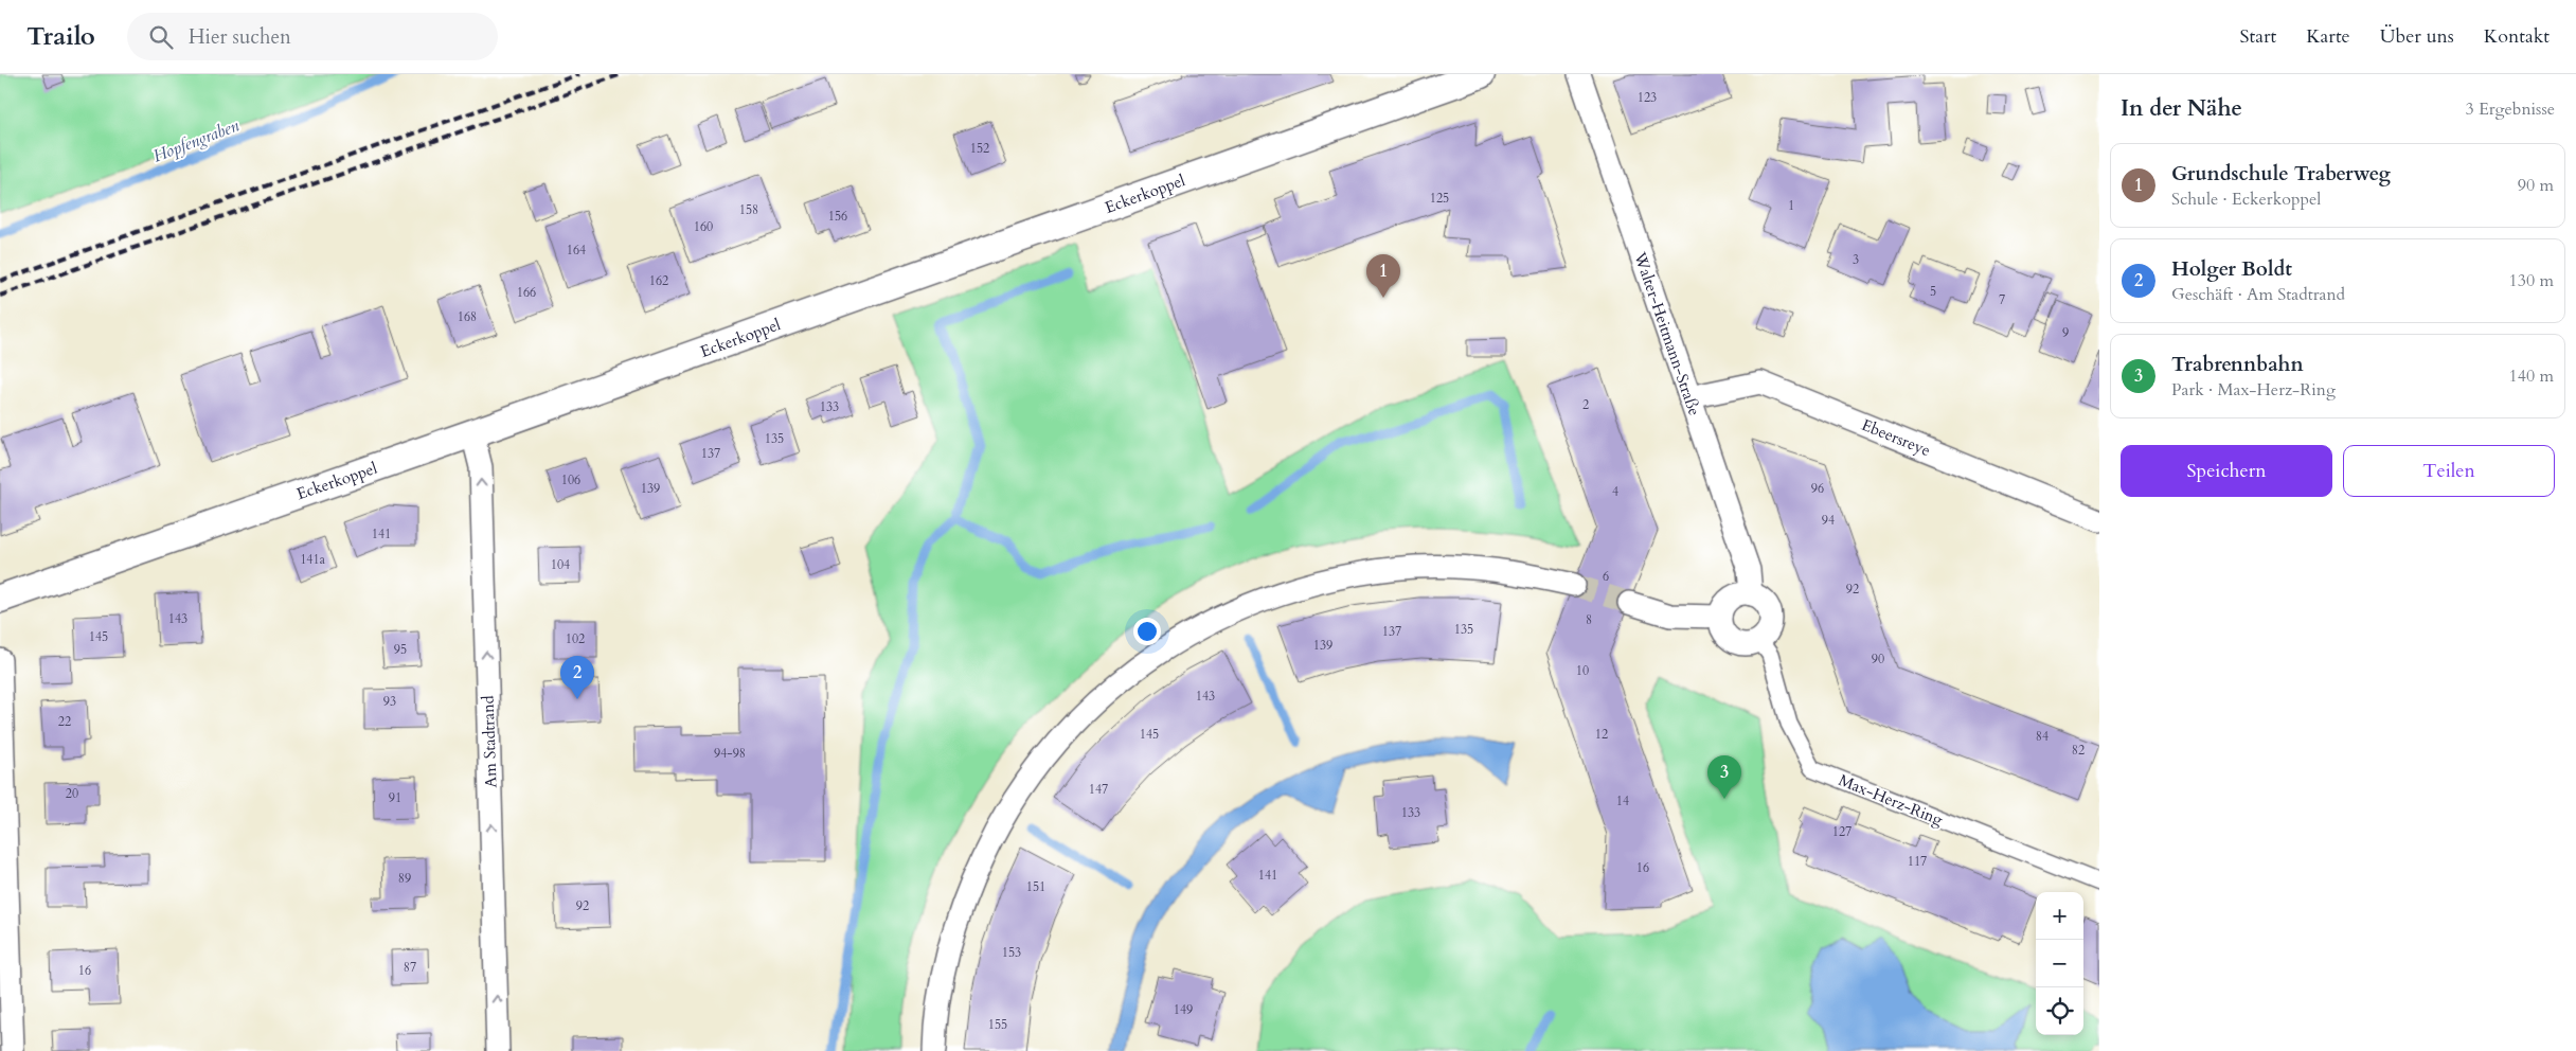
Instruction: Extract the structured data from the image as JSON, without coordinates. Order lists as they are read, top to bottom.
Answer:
{
  "streets": {
    "street": [
      "Eckerkoppel",
      "Walter-Heitmann-Straße",
      "Ebeersreye",
      "Am Stadtrand",
      "Max-Herz-Ring"
    ]
  },
  "crossings": [
    ["Eckerkoppel", "Am Stadtrand"],
    ["Walter-Heitmann-Straße", "Ebeersreye"],
    ["Walter-Heitmann-Straße", "Max-Herz-Ring"]
  ],
  "one_way": ["Am Stadtrand"],
  "water": ["Hopfengraben"],
  "house_numbers": [
    "123",
    "152",
    "125",
    "1",
    "158",
    "156",
    "160",
    "164",
    "3",
    "162",
    "5",
    "166",
    "7",
    "168",
    "9",
    "2",
    "133",
    "135",
    "137",
    "106",
    "139",
    "96",
    "4",
    "94",
    "141",
    "141a",
    "104",
    "6",
    "92",
    "143",
    "8",
    "135",
    "137",
    "145",
    "102",
    "139",
    "95",
    "90",
    "10",
    "143",
    "93",
    "22",
    "145",
    "12",
    "84",
    "82",
    "94-98",
    "147",
    "20",
    "91",
    "14",
    "133",
    "127",
    "117",
    "16",
    "141",
    "89",
    "151",
    "92",
    "153",
    "87",
    "16",
    "149",
    "155"
  ],
  "page": {
    "header": "Trailo",
    "search": "Hier suchen",
    "nav": [
      "Start",
      "Karte",
      "Über uns",
      "Kontakt"
    ],
    "heading": ["In der Nähe", "3 Ergebnisse"],
    "list": [
      {
        "mark": "1",
        "name": "Grundschule Traberweg",
        "note": "Schule · Eckerkoppel",
        "value": "90 m"
      },
      {
        "mark": "2",
        "name": "Holger Boldt",
        "note": "Geschäft · Am Stadtrand",
        "value": "130 m"
      },
      {
        "mark": "3",
        "name": "Trabrennbahn",
        "note": "Park · Max-Herz-Ring",
        "value": "140 m"
      }
    ],
    "pins": ["1", "2", "3"],
    "buttons": ["Speichern", "Teilen"],
    "map_buttons": ["+", "−"]
  }
}
